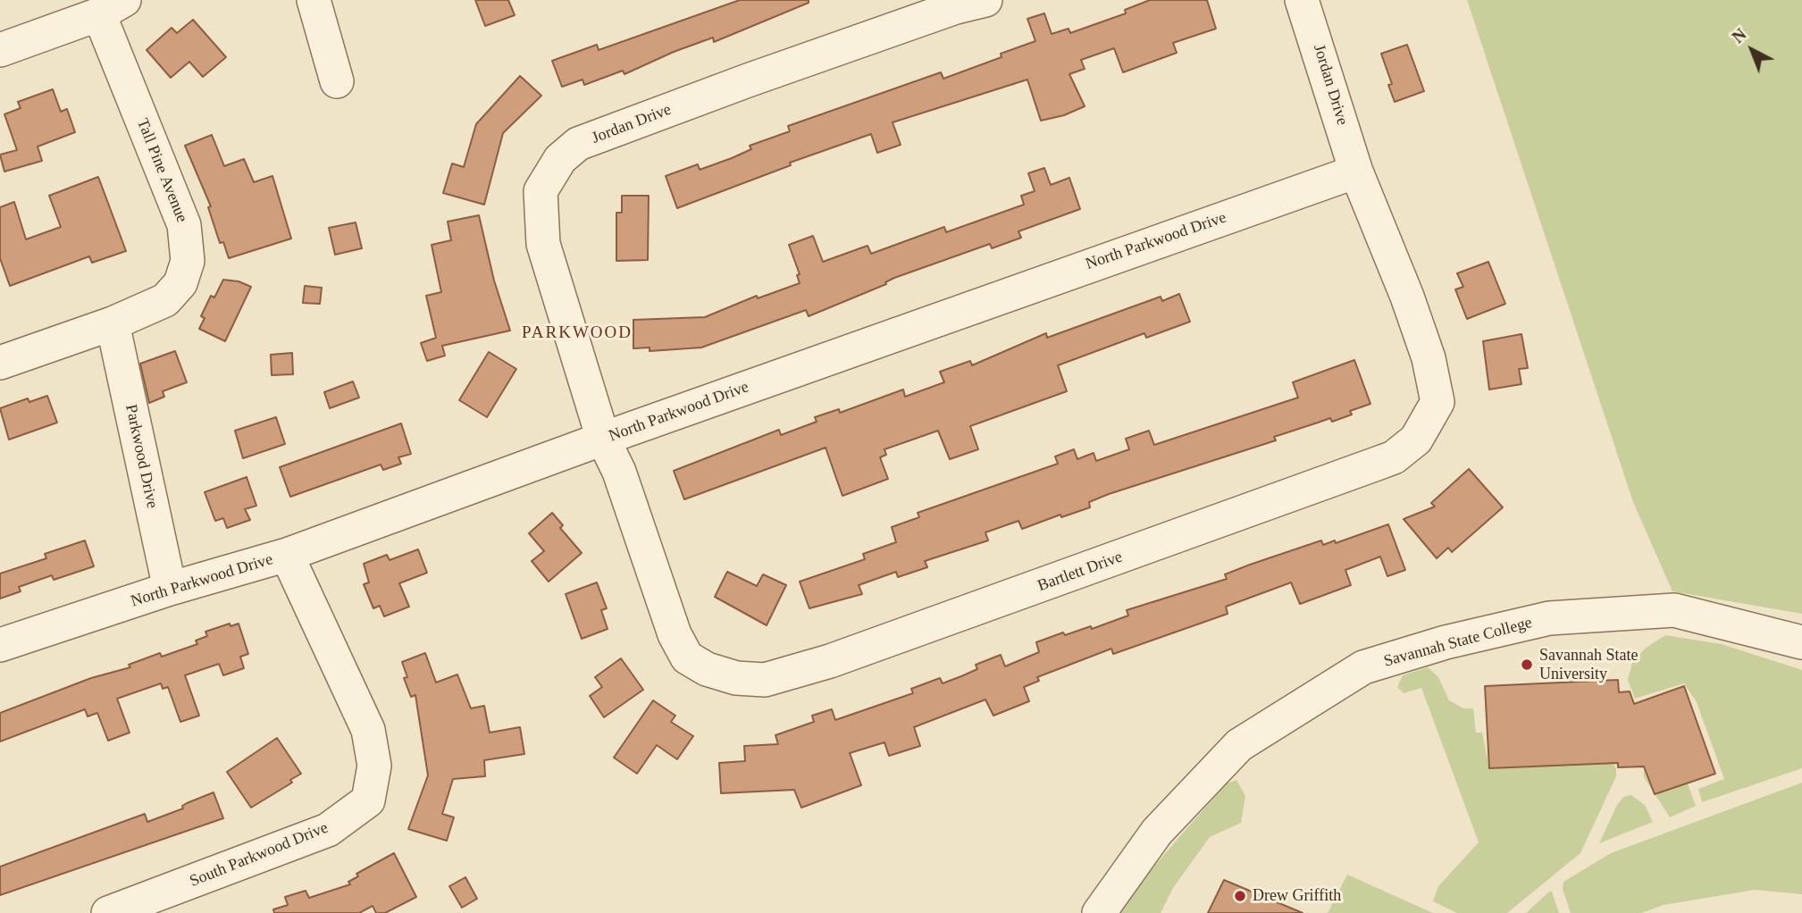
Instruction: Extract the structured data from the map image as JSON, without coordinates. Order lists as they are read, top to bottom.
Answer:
{
  "streets": {
    "street": [
      "Jordan Drive",
      "Tall Pine Avenue",
      "North Parkwood Drive",
      "Parkwood Drive",
      "Bartlett Drive",
      "Savannah State College",
      "South Parkwood Drive"
    ]
  },
  "crossings": [
    ["Jordan Drive", "North Parkwood Drive"],
    ["Jordan Drive", "Bartlett Drive"],
    ["Tall Pine Avenue", "Parkwood Drive"],
    ["North Parkwood Drive", "Parkwood Drive"],
    ["North Parkwood Drive", "Bartlett Drive"],
    ["North Parkwood Drive", "South Parkwood Drive"]
  ],
  "districts": ["PARKWOOD"],
  "places": ["Savannah State University", "Drew Griffith"],
  "north": "top left"
}
